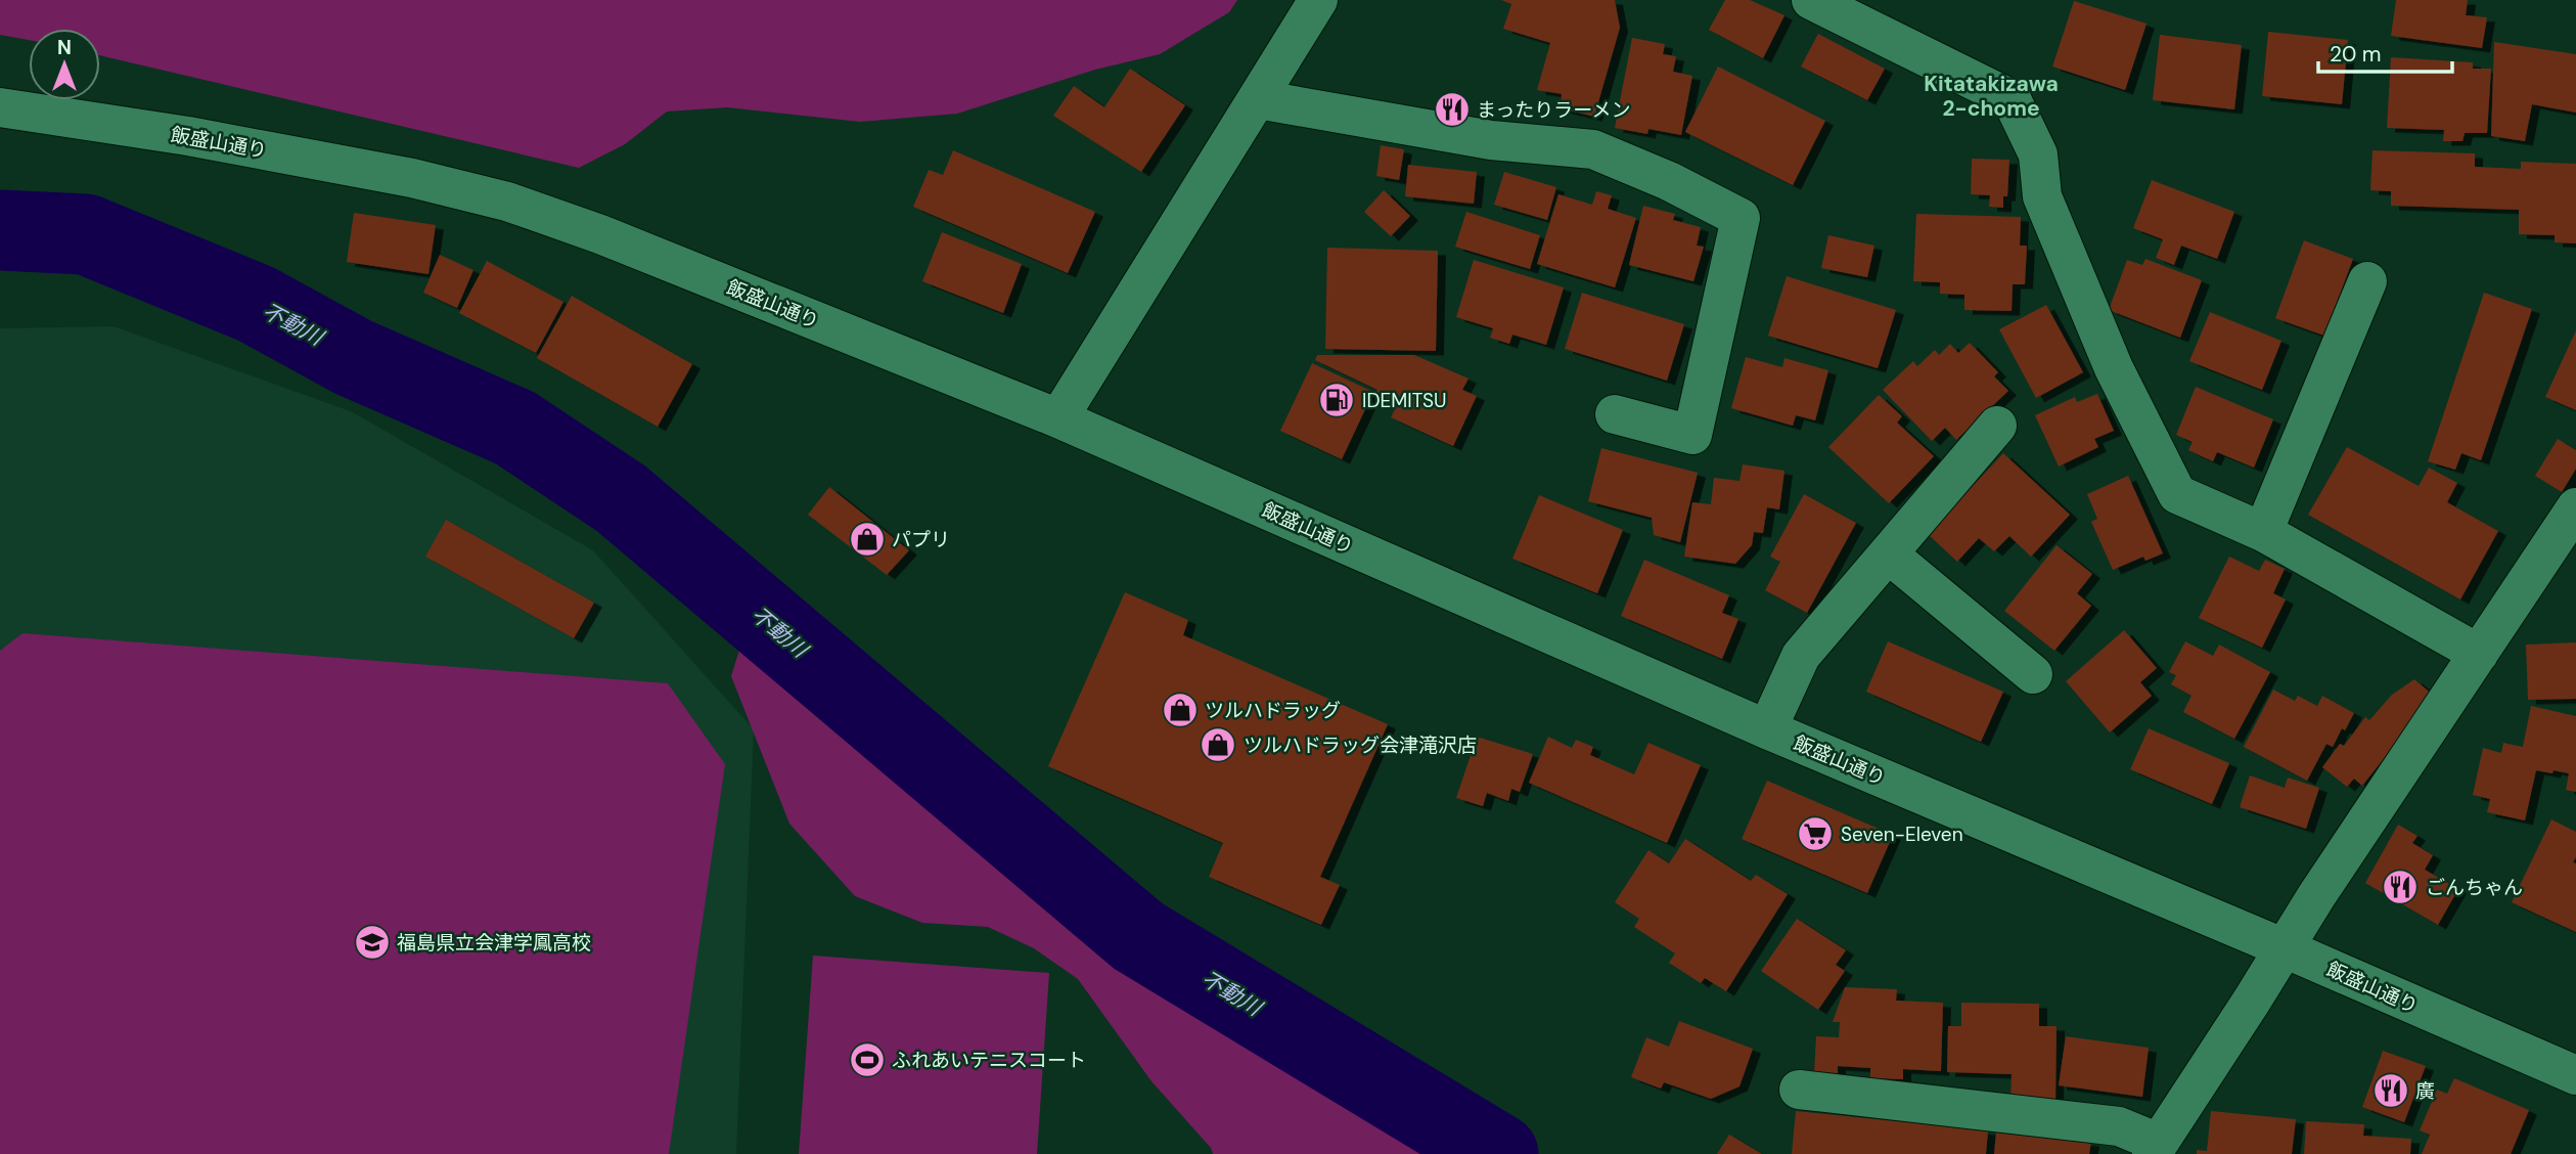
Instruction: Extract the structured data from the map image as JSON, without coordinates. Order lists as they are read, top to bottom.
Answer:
{
  "streets": {
    "street": ["飯盛山通り"]
  },
  "districts": ["Kitatakizawa 2-chome"],
  "water": ["不動川"],
  "places": {
    "restaurant": ["まったりラーメン", "ごんちゃん", "廣"],
    "fuel station": ["IDEMITSU"],
    "shop": ["パプリ", "ツルハドラッグ", "ツルハドラッグ会津滝沢店"],
    "supermarket": ["Seven-Eleven"],
    "school or university": ["福島県立会津学鳳高校"],
    "sports": ["ふれあいテニスコート"]
  },
  "scale_bar": "20 m",
  "north": "top"
}
